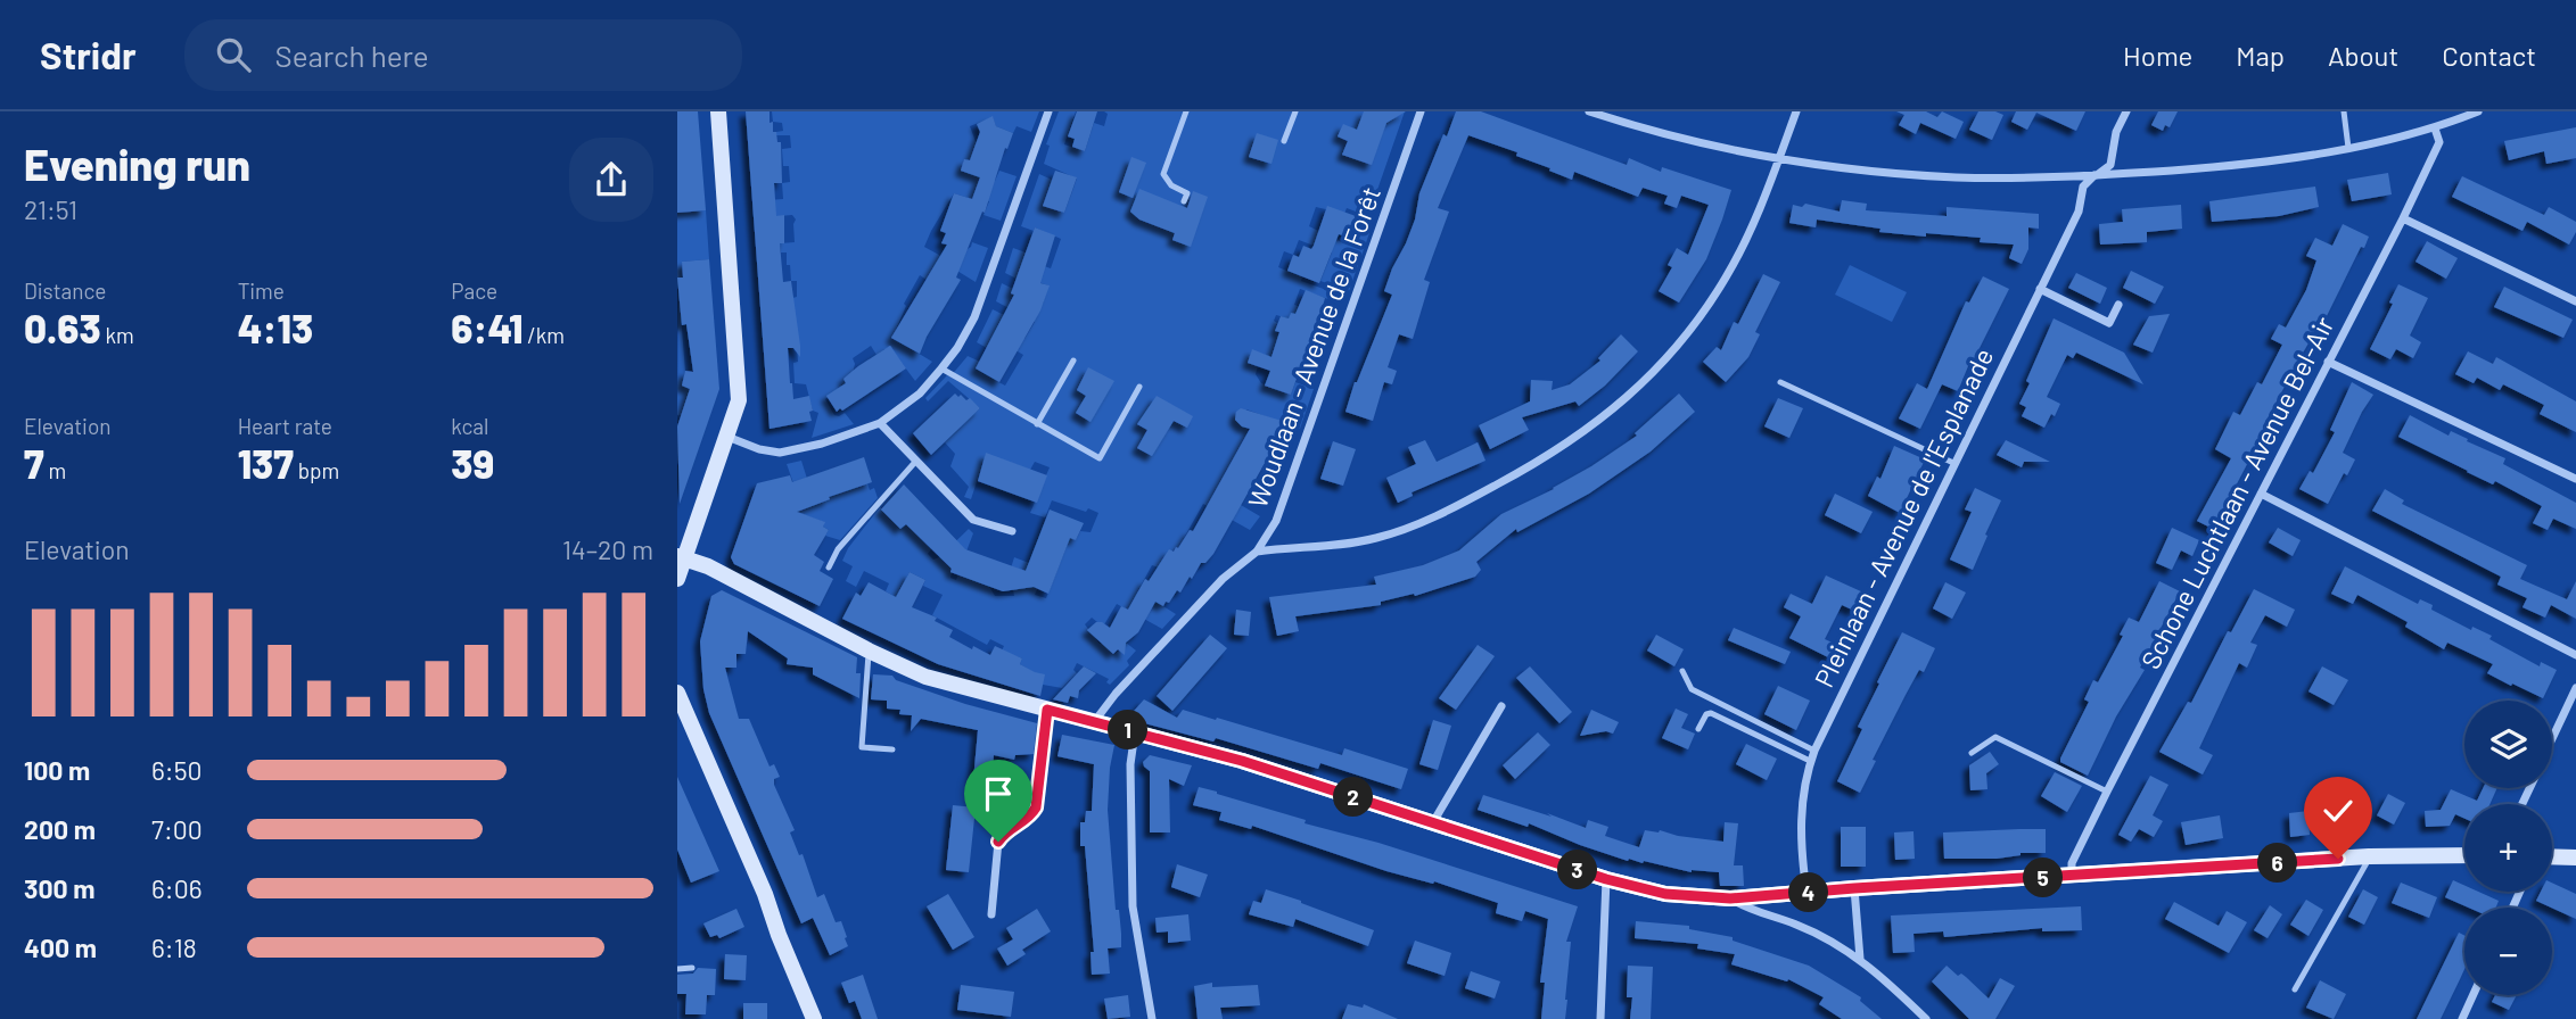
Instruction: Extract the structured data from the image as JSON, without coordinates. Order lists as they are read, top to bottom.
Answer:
{
  "streets": {
    "street": ["Woudlaan - Avenue de la Forêt", "Schone Luchtlaan - Avenue Bel-Air", "Pleinlaan - Avenue de l'Esplanade"]
  },
  "page": {
    "header": "Stridr",
    "search": "Search here",
    "nav": [
      "Home",
      "Map",
      "About",
      "Contact"
    ],
    "heading": ["Evening run", "21:51"],
    "stats": [
      ["Distance", "0.63 km"],
      ["Time", "4:13"],
      ["Pace", "6:41 /km"],
      ["Elevation", "7 m"],
      ["Heart rate", "137 bpm"],
      ["kcal", "39"]
    ],
    "chart": ["Elevation", "14–20 m"],
    "map_buttons": ["+", "−"],
    "pins": [
      "1",
      "2",
      "6",
      "3",
      "5",
      "4"
    ],
    "list": [
      {
        "name": "100 m",
        "note": "6:50"
      },
      {
        "name": "200 m",
        "note": "7:00"
      },
      {
        "name": "300 m",
        "note": "6:06"
      },
      {
        "name": "400 m",
        "note": "6:18"
      }
    ]
  }
}
